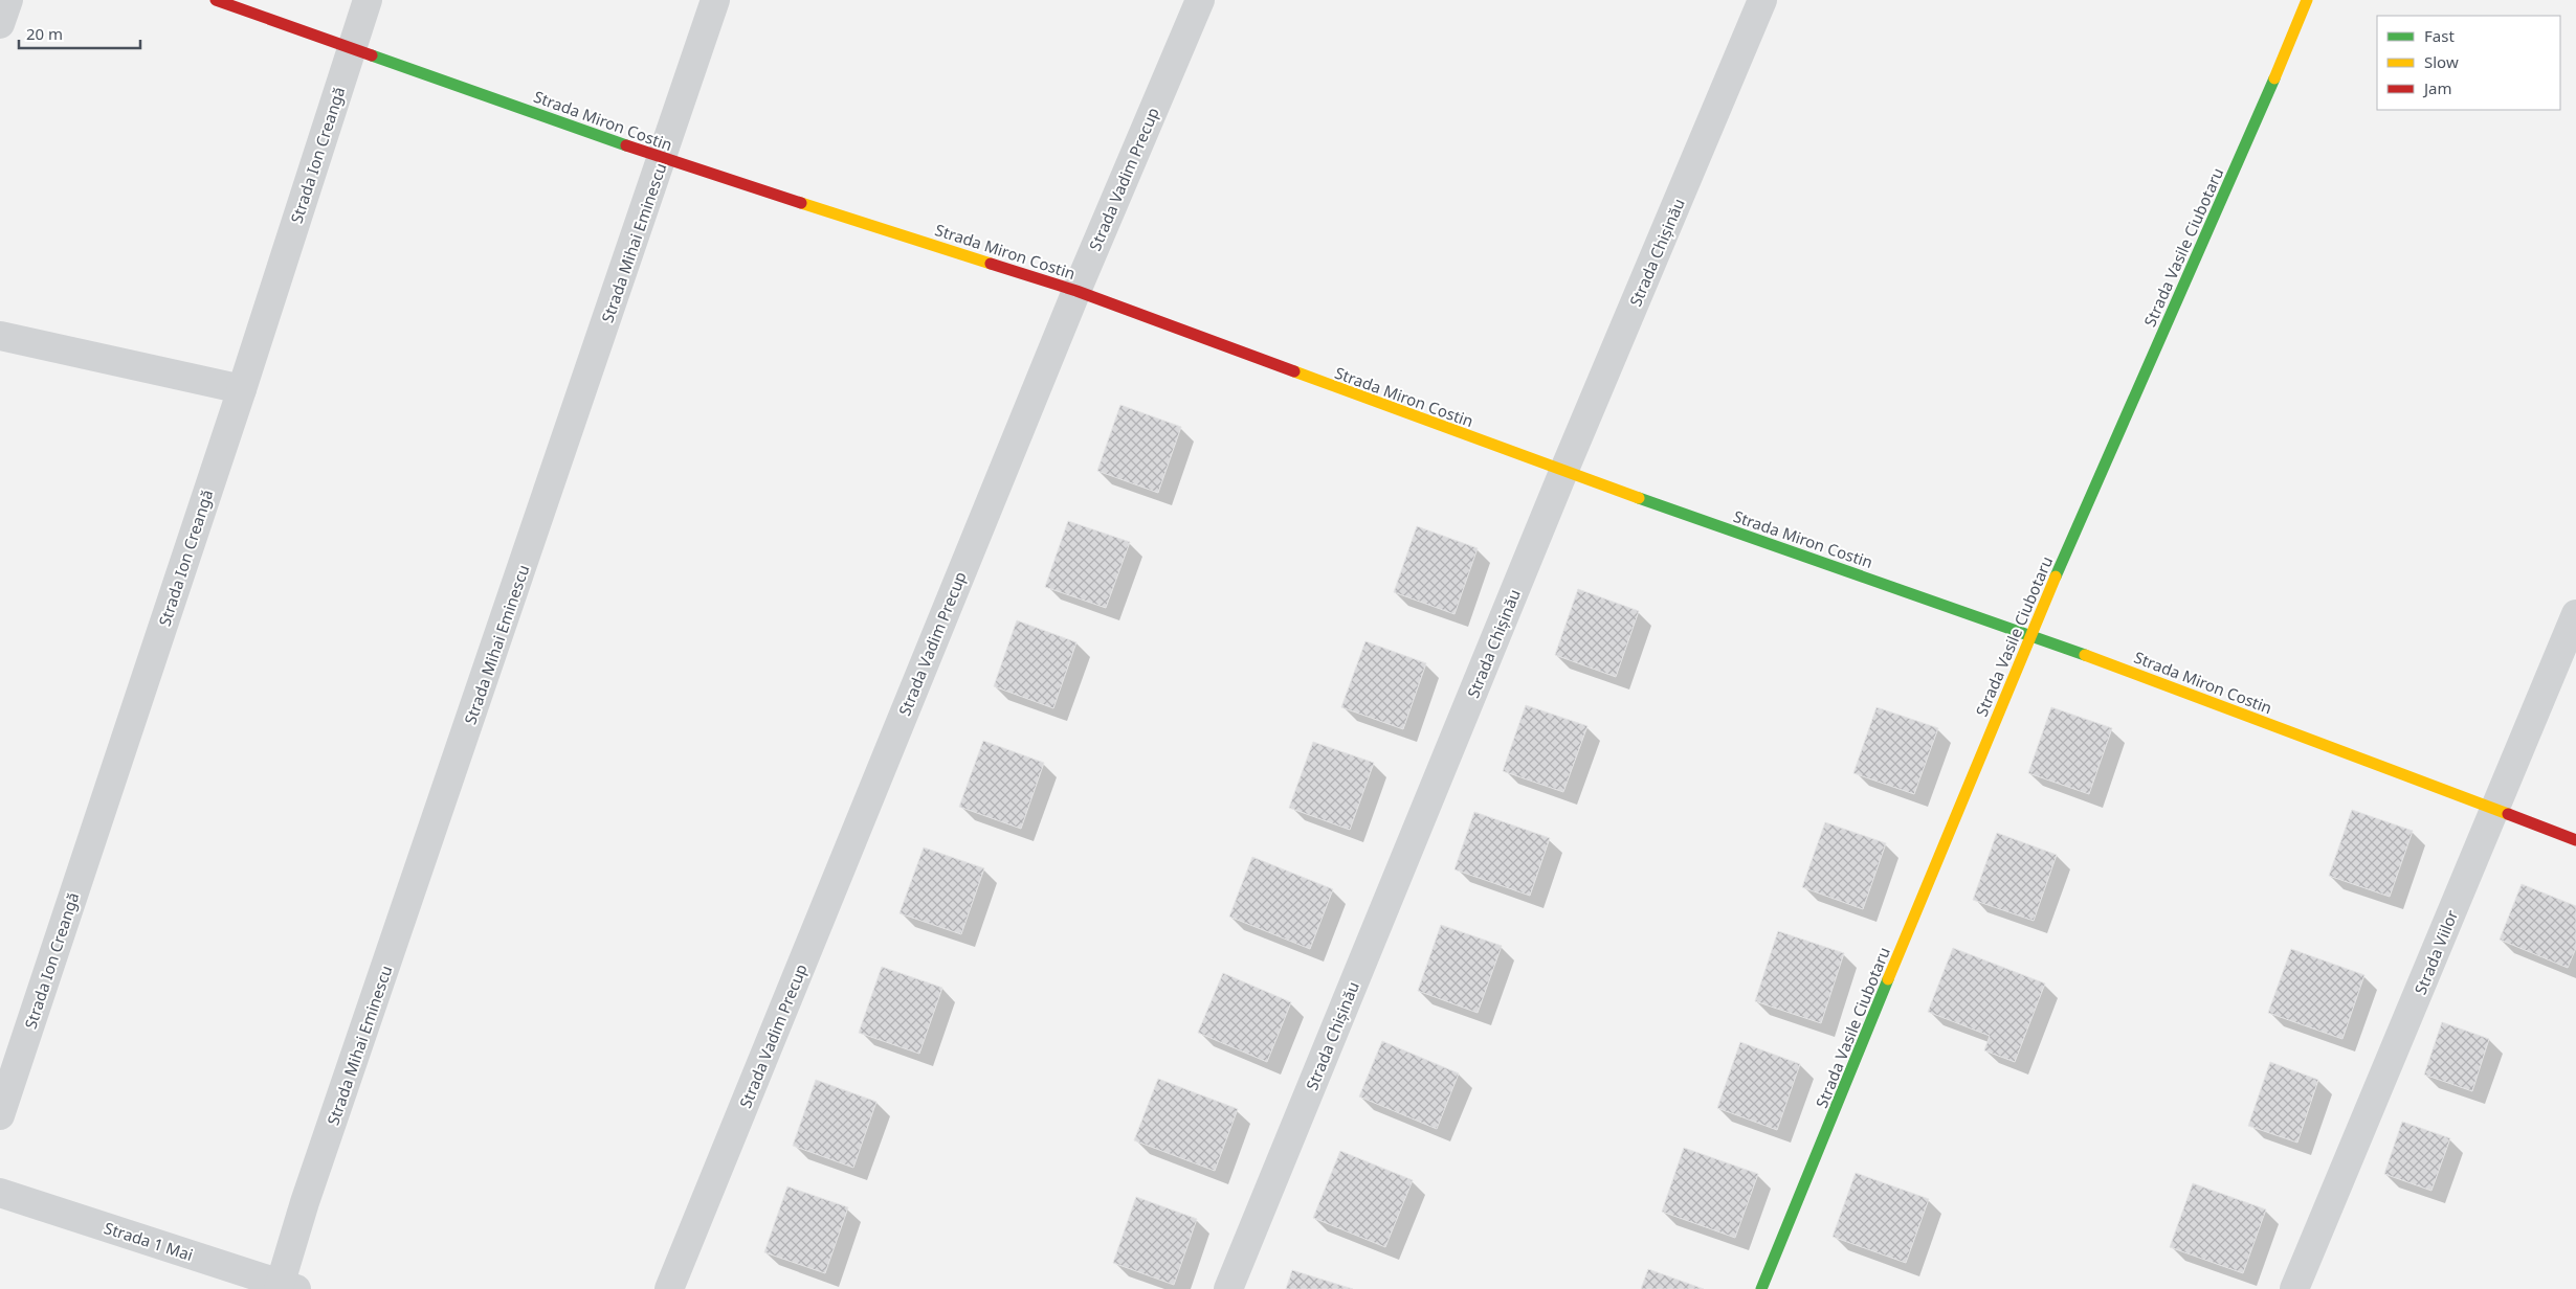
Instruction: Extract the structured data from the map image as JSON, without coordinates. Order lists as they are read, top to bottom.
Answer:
{
  "streets": {
    "street": [
      "Strada Miron Costin",
      "Strada Ion Creangă",
      "Strada Vadim Precup",
      "Strada Mihai Eminescu",
      "Strada Vasile Ciubotaru",
      "Strada Chișinău",
      "Strada Viilor",
      "Strada 1 Mai"
    ]
  },
  "crossings": [
    ["Strada Miron Costin", "Strada Ion Creangă"],
    ["Strada Miron Costin", "Strada Vadim Precup"],
    ["Strada Miron Costin", "Strada Mihai Eminescu"],
    ["Strada Miron Costin", "Strada Vasile Ciubotaru"],
    ["Strada Miron Costin", "Strada Chișinău"],
    ["Strada Miron Costin", "Strada Viilor"],
    ["Strada Mihai Eminescu", "Strada 1 Mai"]
  ],
  "legend": ["Fast", "Slow", "Jam"],
  "scale_bar": "20 m"
}
